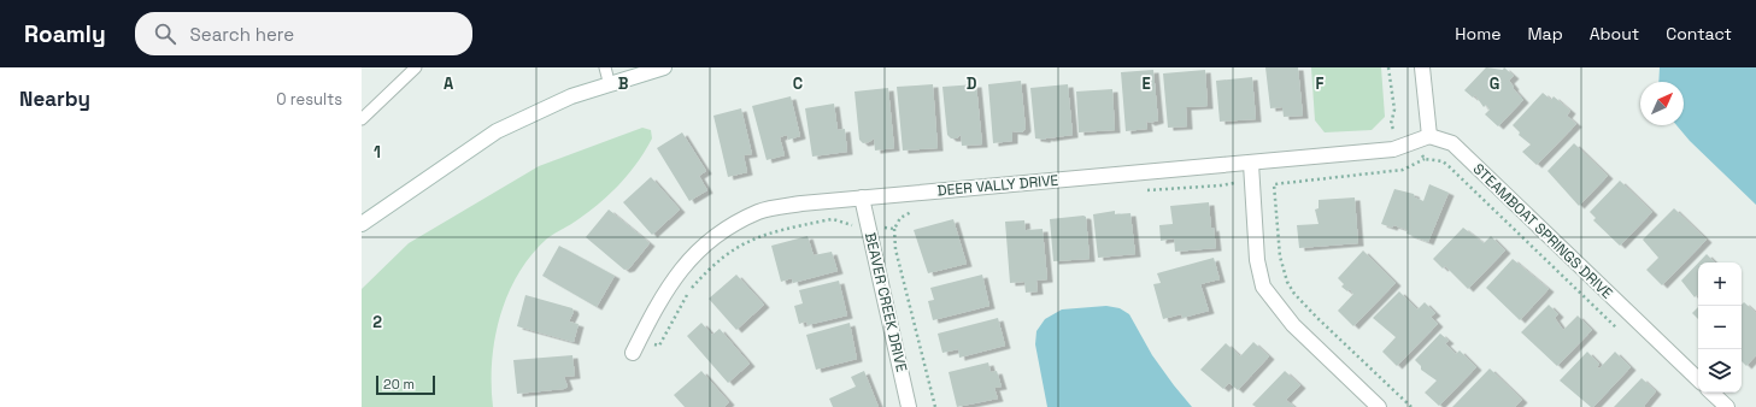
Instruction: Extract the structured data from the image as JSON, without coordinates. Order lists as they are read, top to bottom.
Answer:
{
  "streets": {
    "street": ["DEER VALLY DRIVE", "STEAMBOAT SPRINGS DRIVE", "BEAVER CREEK DRIVE"]
  },
  "crossings": [
    ["DEER VALLY DRIVE", "STEAMBOAT SPRINGS DRIVE"],
    ["DEER VALLY DRIVE", "BEAVER CREEK DRIVE"]
  ],
  "scale_bar": "20 m",
  "north": "top right",
  "page": {
    "header": "Roamly",
    "search": "Search here",
    "nav": [
      "Home",
      "Map",
      "About",
      "Contact"
    ],
    "heading": ["Nearby", "0 results"],
    "map_buttons": ["+", "−"],
    "scale": "20 m"
  },
  "grid": {
    "columns": [
      "A",
      "B",
      "C",
      "D",
      "E",
      "F",
      "G"
    ],
    "rows": ["1", "2"]
  }
}
